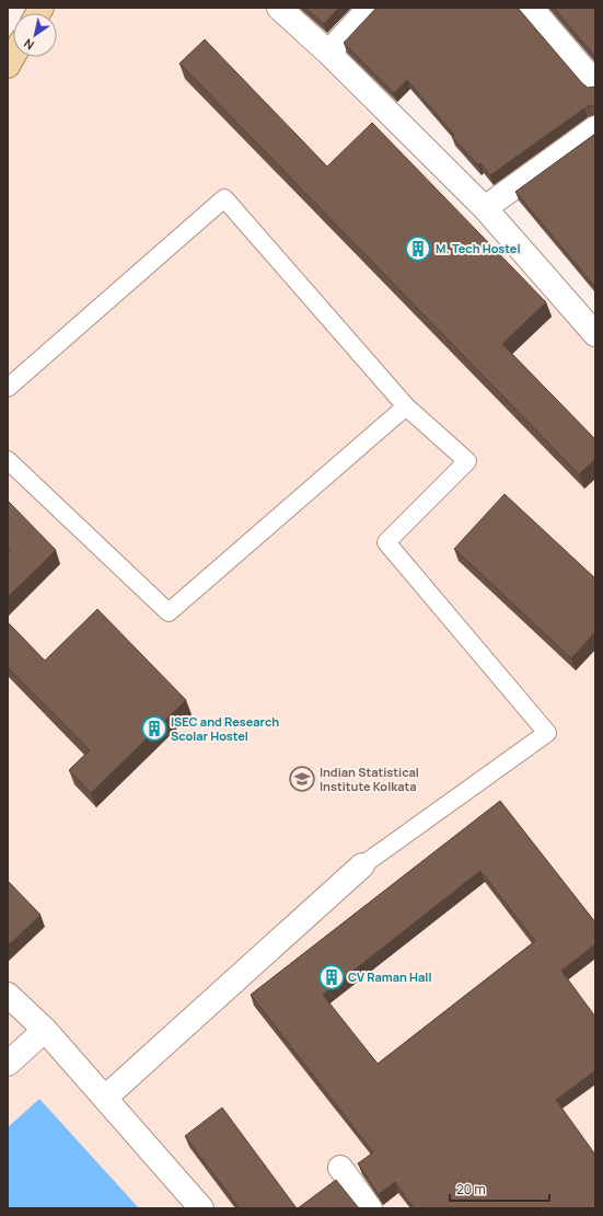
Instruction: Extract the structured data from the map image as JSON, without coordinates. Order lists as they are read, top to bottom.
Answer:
{
  "places": {
    "building": ["M. Tech Hostel", "ISEC and Research Scolar Hostel", "CV Raman Hall"],
    "school or university": ["Indian Statistical Institute Kolkata"]
  },
  "scale_bar": "20 m",
  "north": "bottom left"
}
